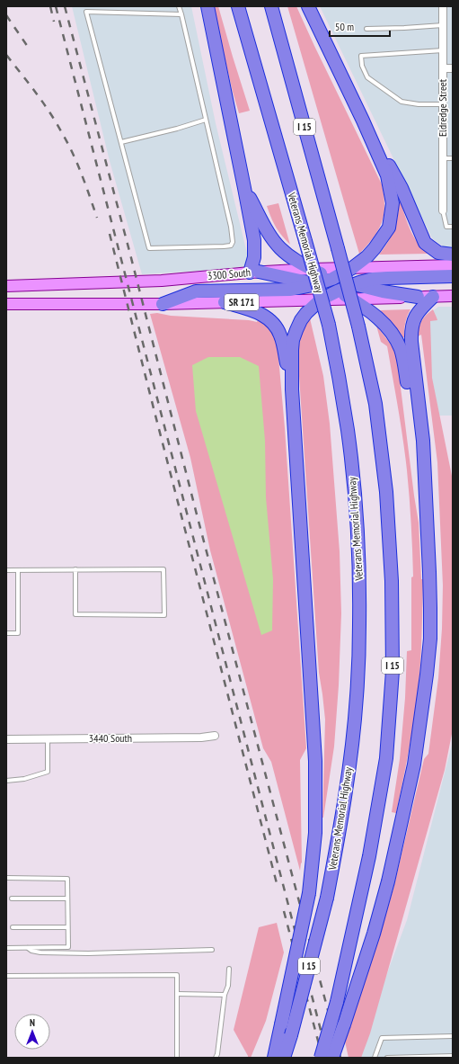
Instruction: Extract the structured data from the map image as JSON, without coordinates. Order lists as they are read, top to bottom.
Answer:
{
  "streets": {
    "highway": ["I 15", "Veterans Memorial Highway"],
    "main road": ["3300 South", "SR 171"],
    "street": ["Eldredge Street", "3440 South"]
  },
  "scale_bar": "50 m",
  "north": "top"
}
